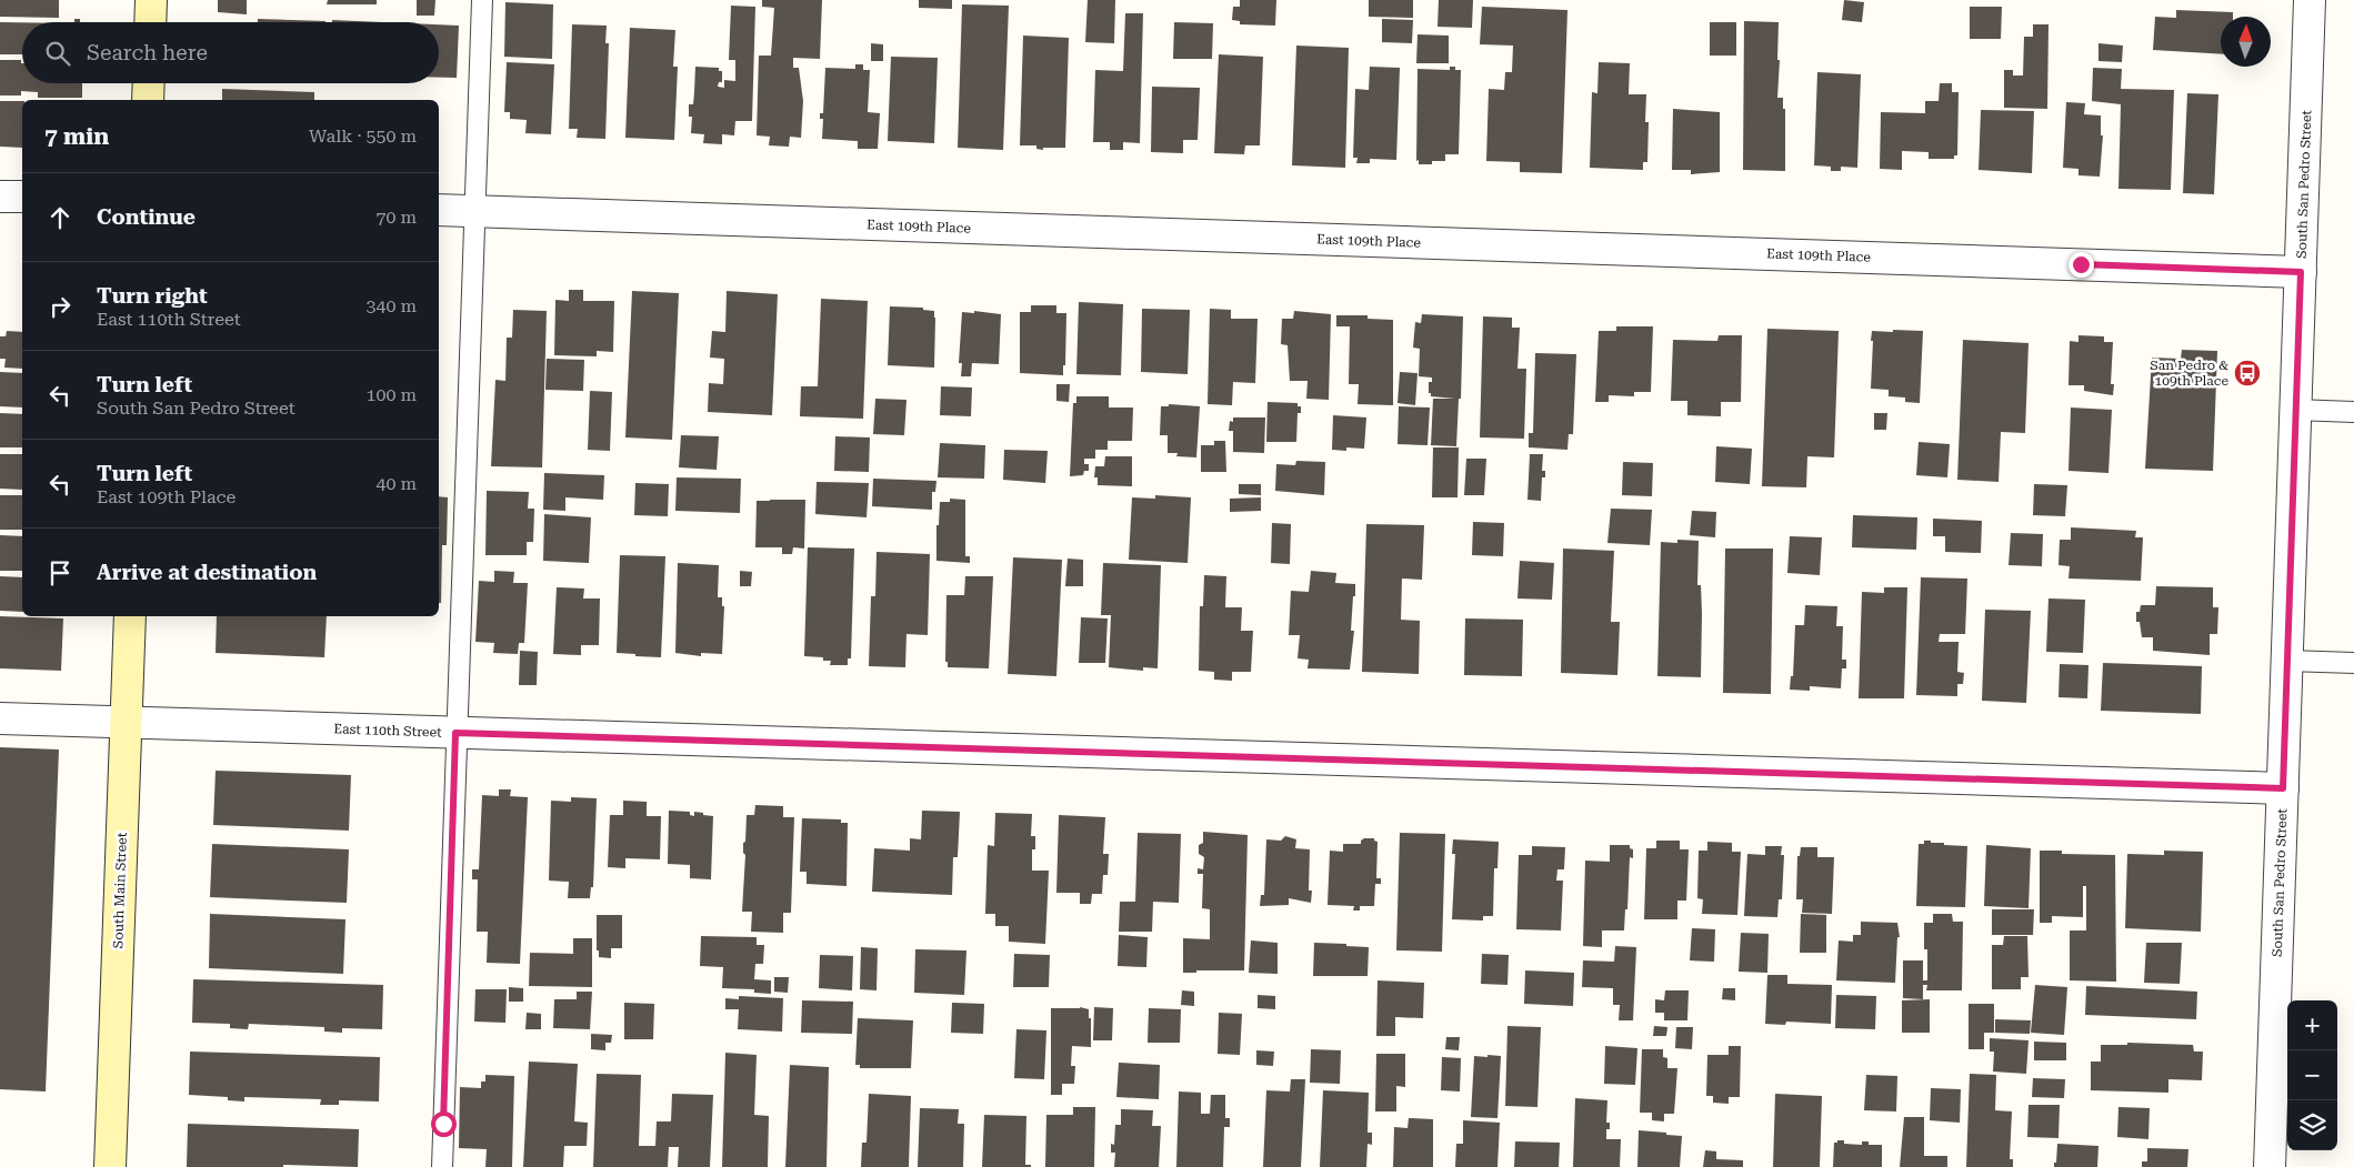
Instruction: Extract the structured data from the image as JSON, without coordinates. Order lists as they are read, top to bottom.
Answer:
{
  "streets": {
    "main road": ["South Main Street"],
    "street": ["South San Pedro Street", "East 109th Place", "East 110th Street"]
  },
  "crossings": [
    ["South San Pedro Street", "East 109th Place"],
    ["South San Pedro Street", "East 110th Street"],
    ["East 110th Street", "South Main Street"]
  ],
  "places": {
    "bus stop": ["San Pedro & 109th Place"]
  },
  "north": "top",
  "page": {
    "search": "Search here",
    "heading": ["7 min", "Walk · 550 m"],
    "list": [
      ["Continue", "70 m"],
      ["Turn right", "East 110th Street", "340 m"],
      ["Turn left", "South San Pedro Street", "100 m"],
      ["Turn left", "East 109th Place", "40 m"],
      "Arrive at destination"
    ],
    "map_buttons": ["+", "−"]
  }
}
